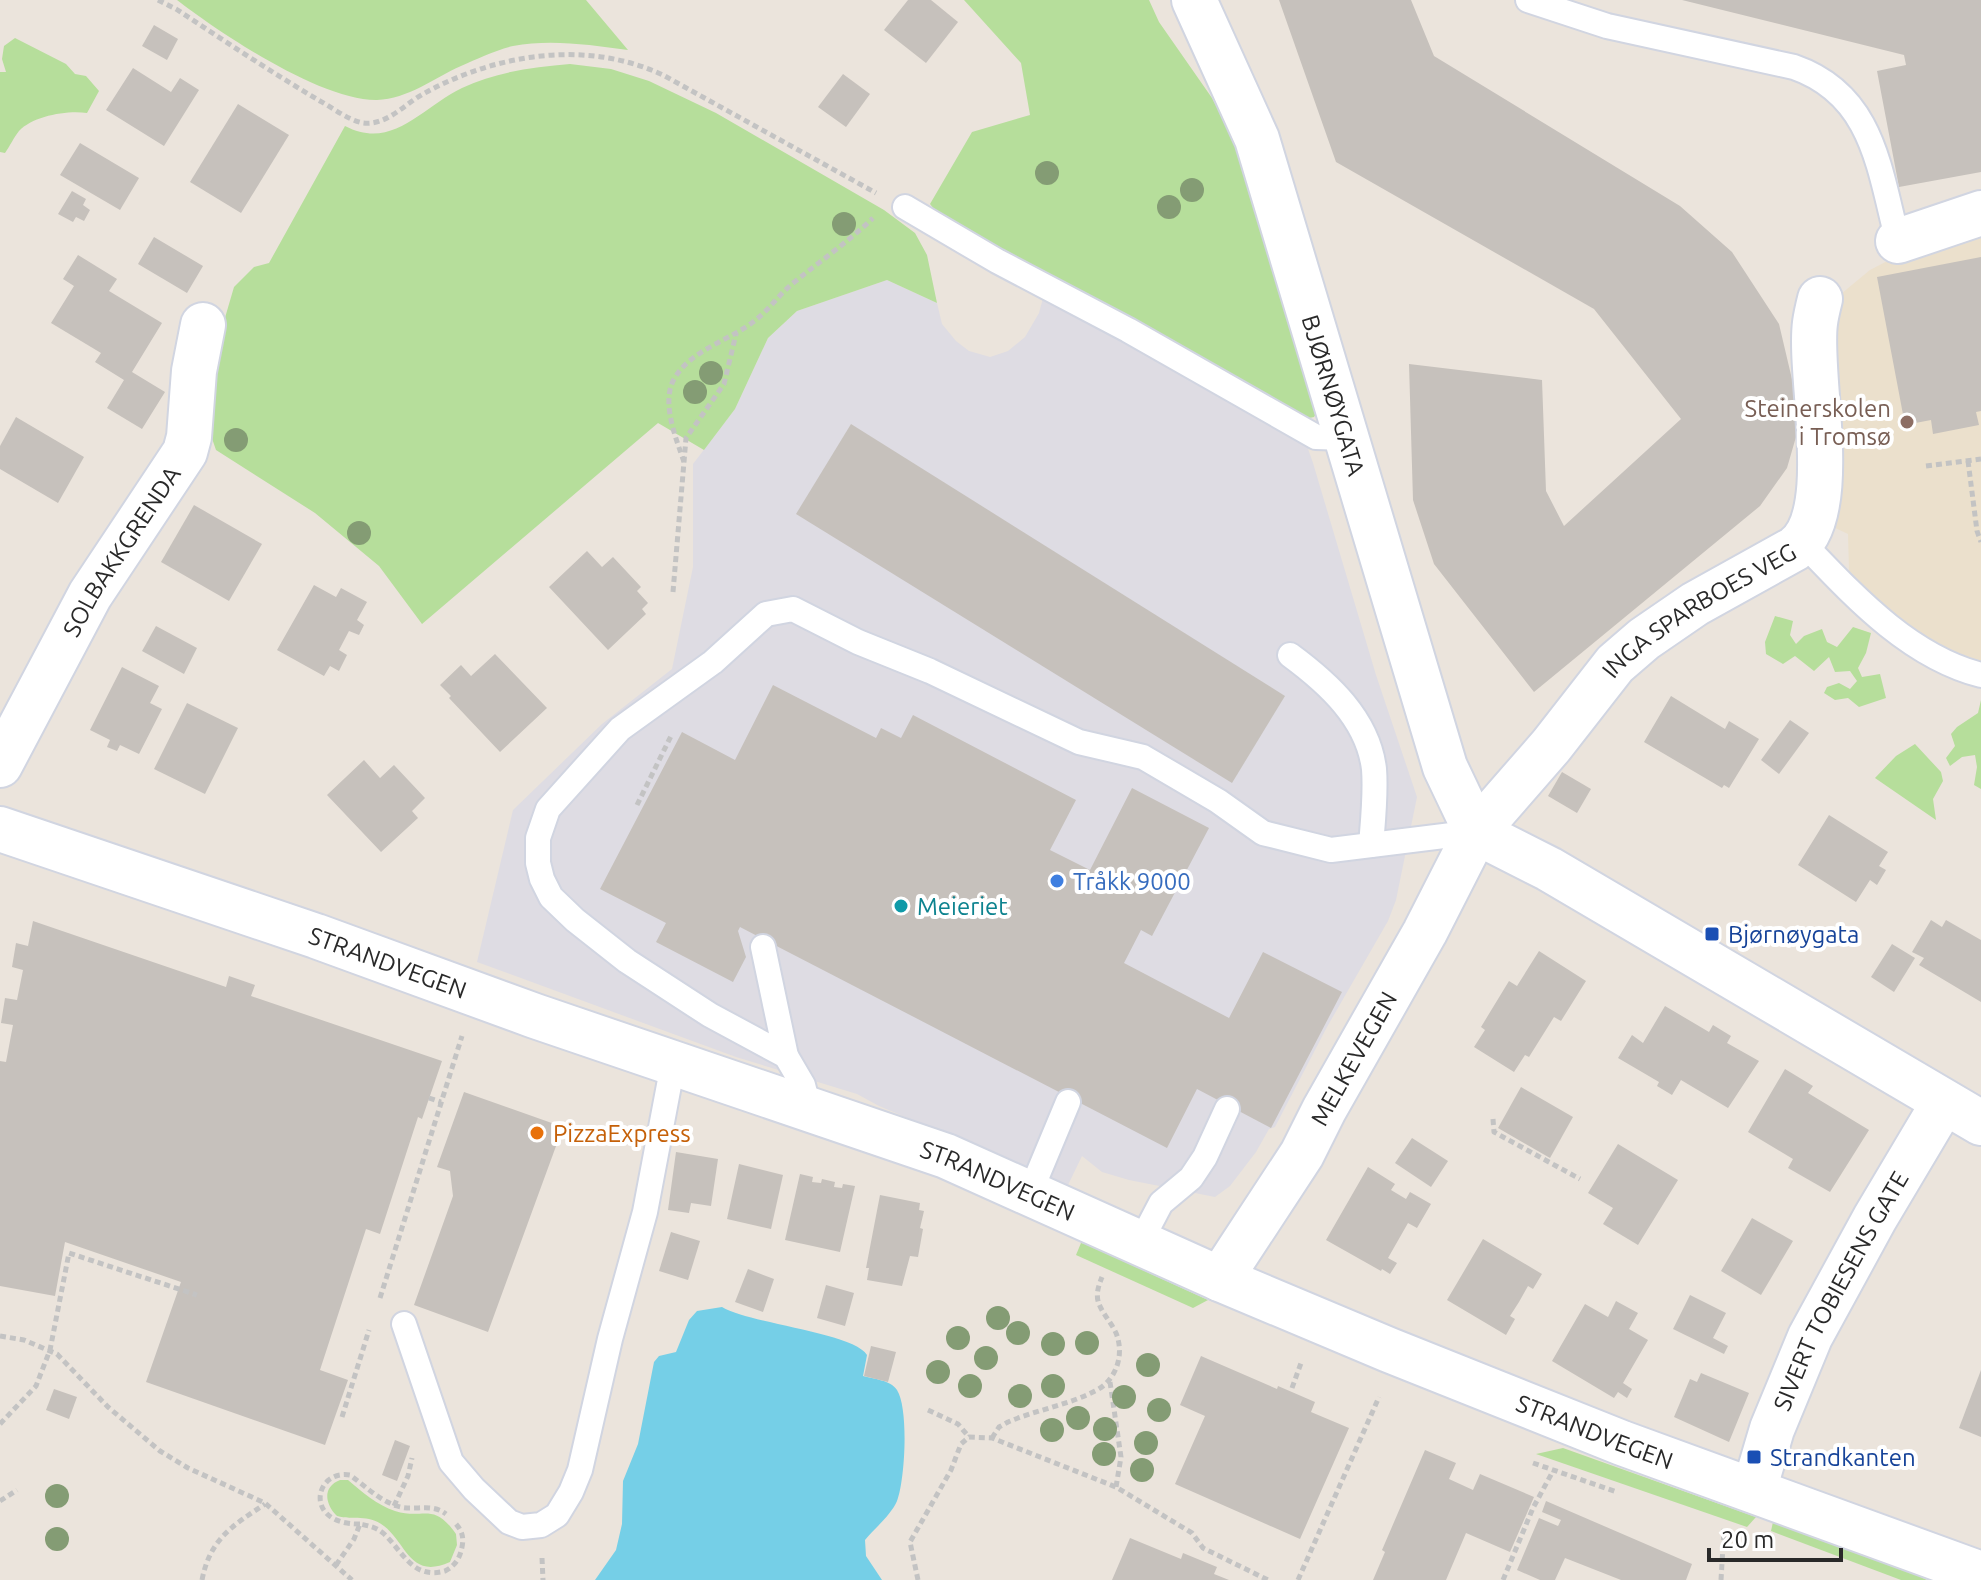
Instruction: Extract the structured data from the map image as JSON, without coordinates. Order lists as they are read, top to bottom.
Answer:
{
  "streets": {
    "street": [
      "BJØRNØYGATA",
      "SOLBAKKGRENDA",
      "INGA SPARBOES VEG",
      "STRANDVEGEN",
      "MELKEVEGEN",
      "SIVERT TOBIESENS GATE"
    ]
  },
  "crossings": [
    ["BJØRNØYGATA", "INGA SPARBOES VEG"],
    ["BJØRNØYGATA", "MELKEVEGEN"],
    ["INGA SPARBOES VEG", "MELKEVEGEN"],
    ["STRANDVEGEN", "MELKEVEGEN"],
    ["STRANDVEGEN", "SIVERT TOBIESENS GATE"]
  ],
  "places": {
    "other": [
      "Steinerskolen i Tromsø",
      "Tråkk 9000",
      "Meieriet",
      "PizzaExpress"
    ],
    "transit": ["Bjørnøygata", "Strandkanten"]
  },
  "scale_bar": "20 m"
}
